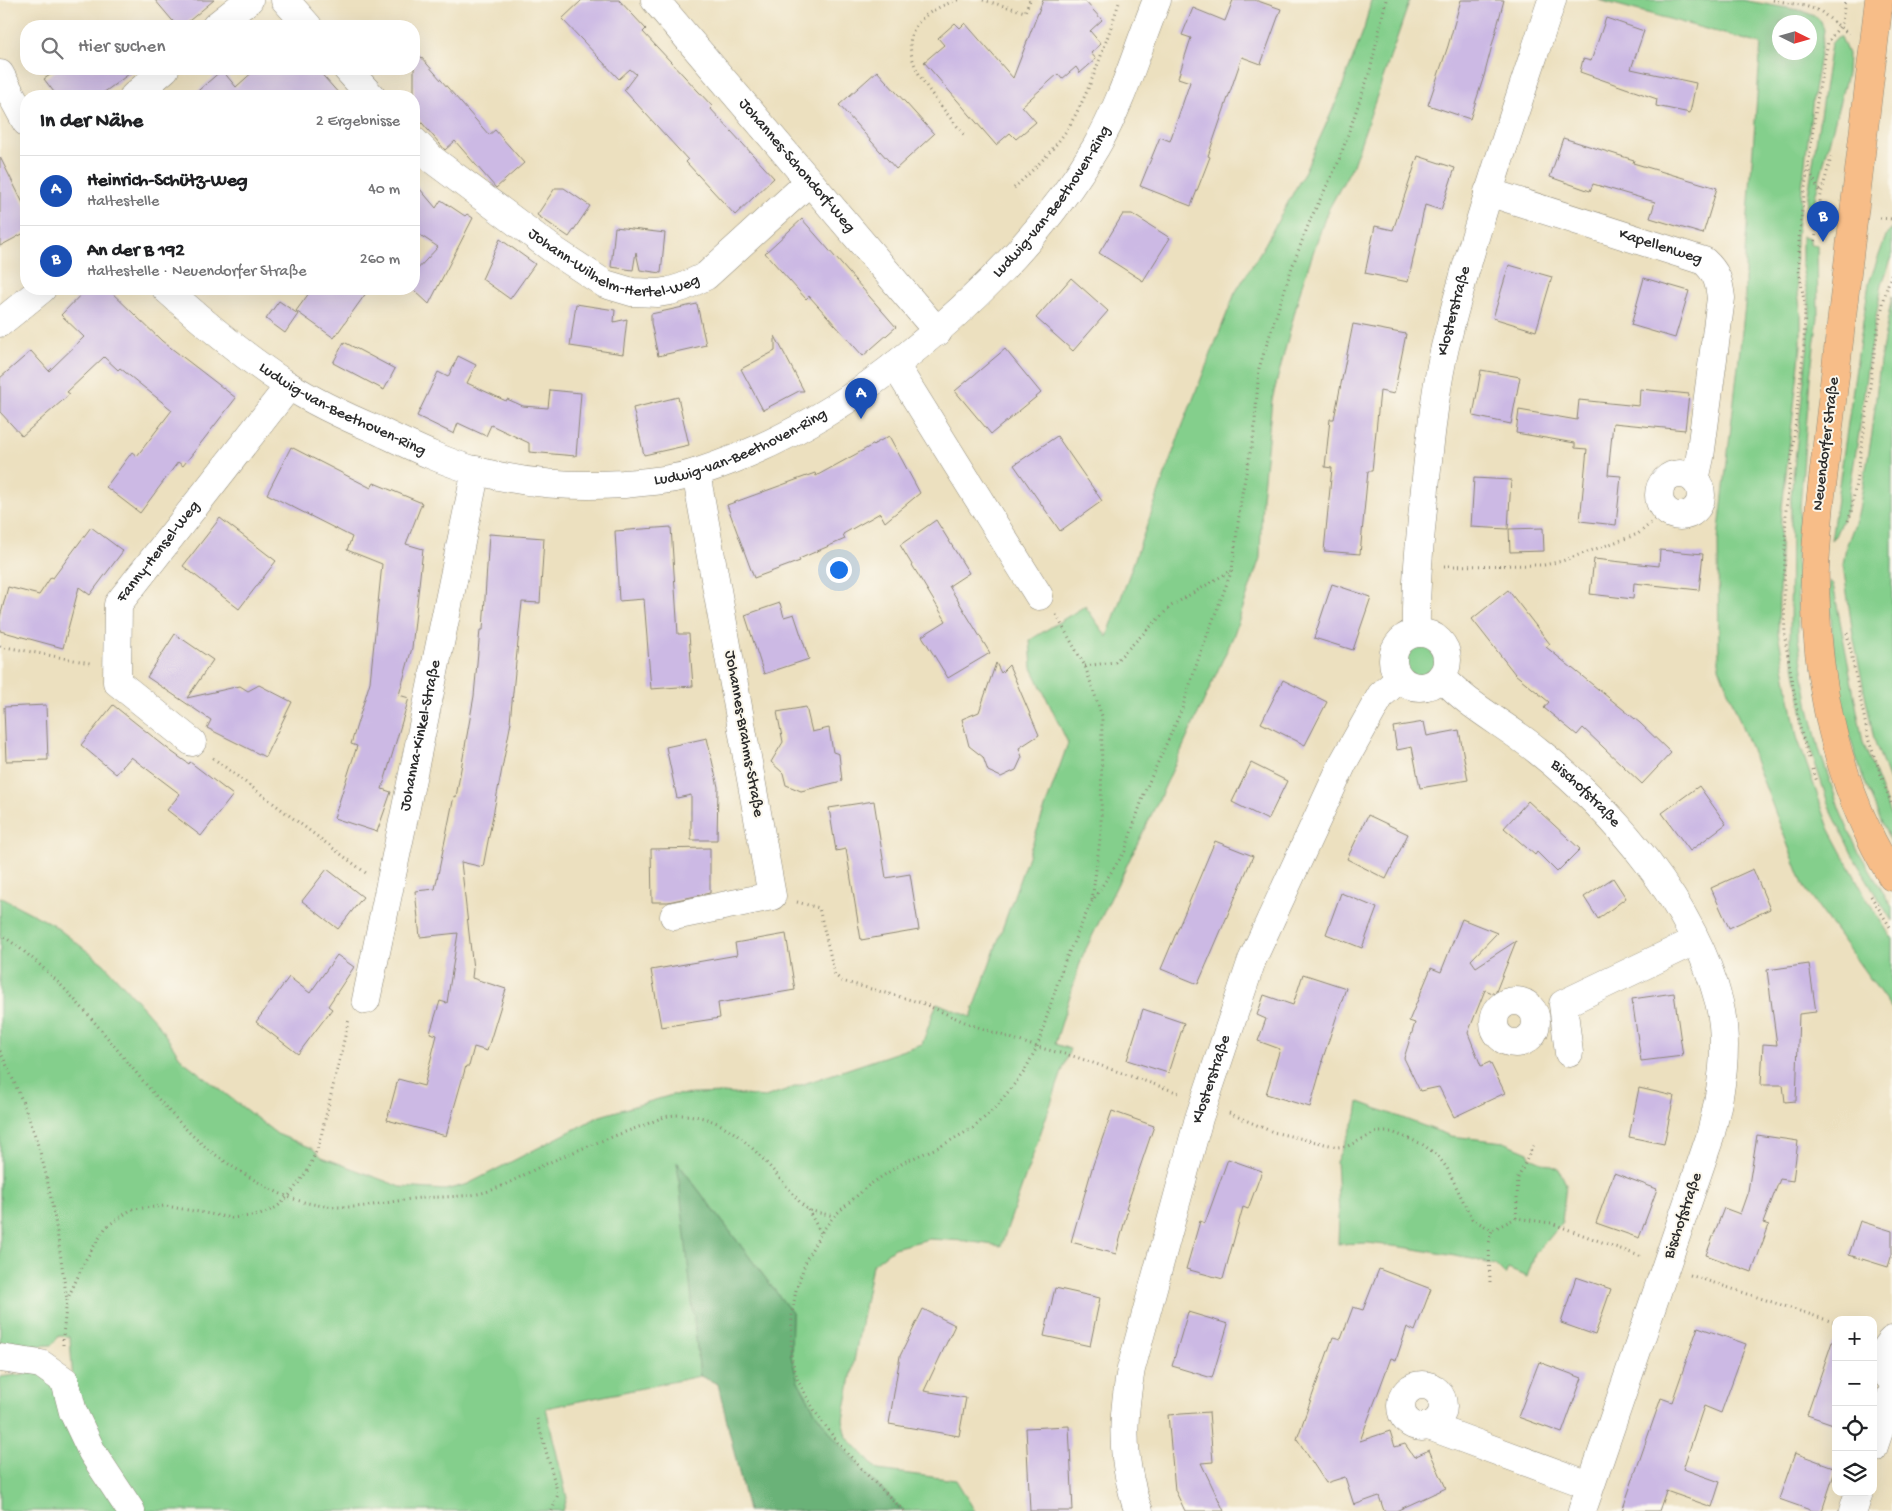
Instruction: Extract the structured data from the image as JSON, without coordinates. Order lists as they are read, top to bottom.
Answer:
{
  "streets": {
    "main road": ["Neuendorfer Straße"],
    "street": [
      "Johannes-Schondorf-Weg",
      "Ludwig-van-Beethoven-Ring",
      "Kapellenweg",
      "Johann-Wilhelm-Hertel-Weg",
      "Klosterstraße",
      "Fanny-Hensel-Weg",
      "Johannes-Brahms-Straße",
      "Johanna-Kinkel-Straße",
      "Bischofstraße"
    ]
  },
  "crossings": [
    ["Johannes-Schondorf-Weg", "Ludwig-van-Beethoven-Ring"],
    ["Johannes-Schondorf-Weg", "Johann-Wilhelm-Hertel-Weg"],
    ["Ludwig-van-Beethoven-Ring", "Fanny-Hensel-Weg"],
    ["Ludwig-van-Beethoven-Ring", "Johannes-Brahms-Straße"],
    ["Ludwig-van-Beethoven-Ring", "Johanna-Kinkel-Straße"],
    ["Kapellenweg", "Klosterstraße"],
    ["Klosterstraße", "Bischofstraße"]
  ],
  "north": "right",
  "page": {
    "search": "Hier suchen",
    "heading": ["In der Nähe", "2 Ergebnisse"],
    "list": [
      {
        "mark": "A",
        "name": "Heinrich-Schütz-Weg",
        "note": "Haltestelle",
        "value": "40 m"
      },
      {
        "mark": "B",
        "name": "An der B 192",
        "note": "Haltestelle · Neuendorfer Straße",
        "value": "260 m"
      }
    ],
    "pins": ["B", "A"],
    "map_buttons": ["+", "−"]
  }
}
